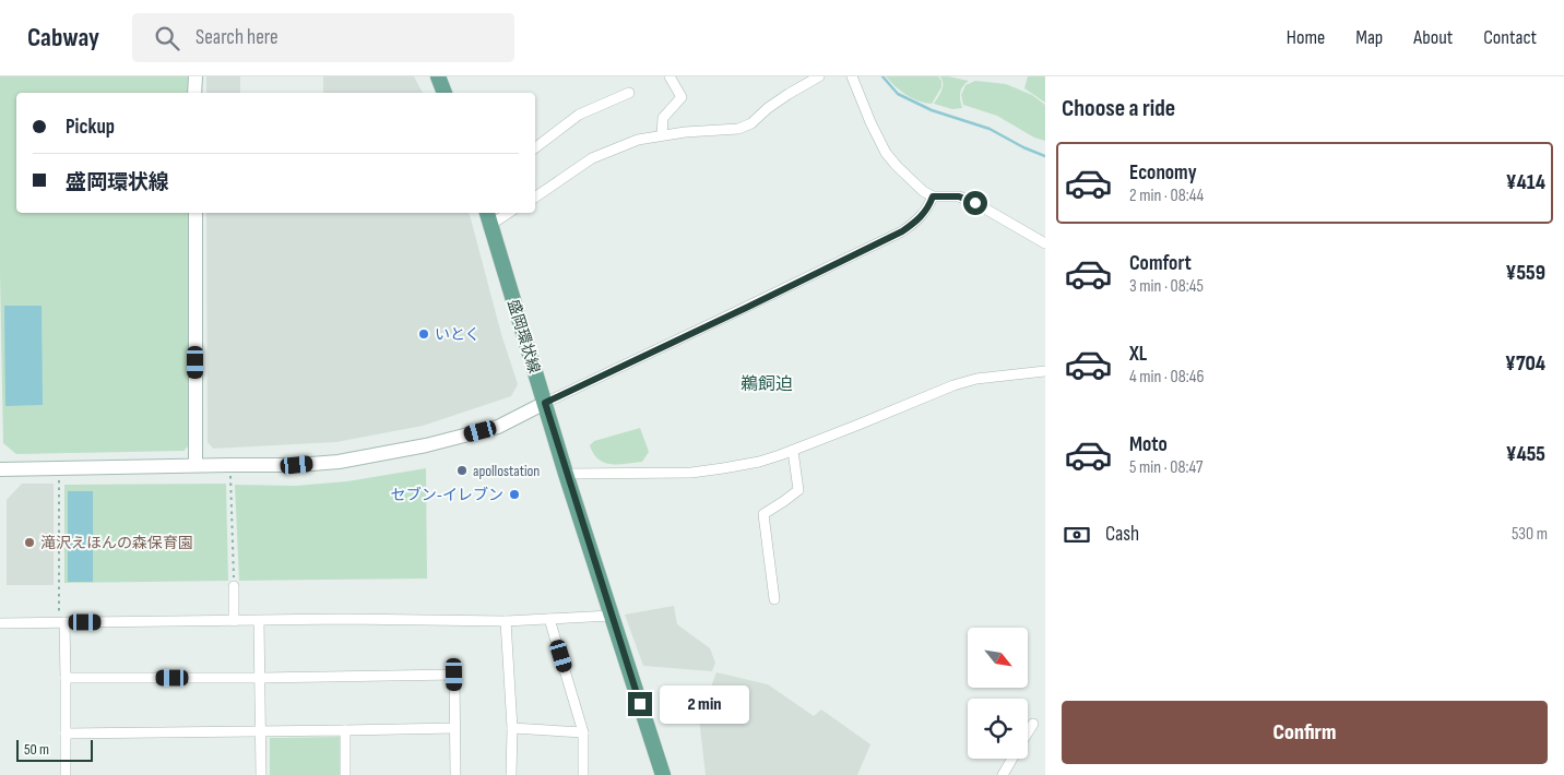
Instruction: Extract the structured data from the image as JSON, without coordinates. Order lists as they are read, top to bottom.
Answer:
{
  "streets": {
    "main road": ["盛岡環状線"]
  },
  "districts": ["鵜飼迫"],
  "places": [
    "いとく",
    "apollostation",
    "セブン-イレブン",
    "滝沢えほんの森保育園"
  ],
  "scale_bar": "50 m",
  "north": "bottom right",
  "page": {
    "header": "Cabway",
    "search": "Search here",
    "nav": [
      "Home",
      "Map",
      "About",
      "Contact"
    ],
    "heading": "Choose a ride",
    "banner": ["Pickup", "盛岡環状線"],
    "list": [
      {
        "name": "Economy",
        "note": "2 min · 08:44",
        "value": "¥414"
      },
      {
        "name": "Comfort",
        "note": "3 min · 08:45",
        "value": "¥559"
      },
      {
        "name": "XL",
        "note": "4 min · 08:46",
        "value": "¥704"
      },
      {
        "name": "Moto",
        "note": "5 min · 08:47",
        "value": "¥455"
      }
    ],
    "pay": ["Cash", "530 m"],
    "bubble": "2 min",
    "buttons": "Confirm",
    "scale": "50 m"
  }
}
